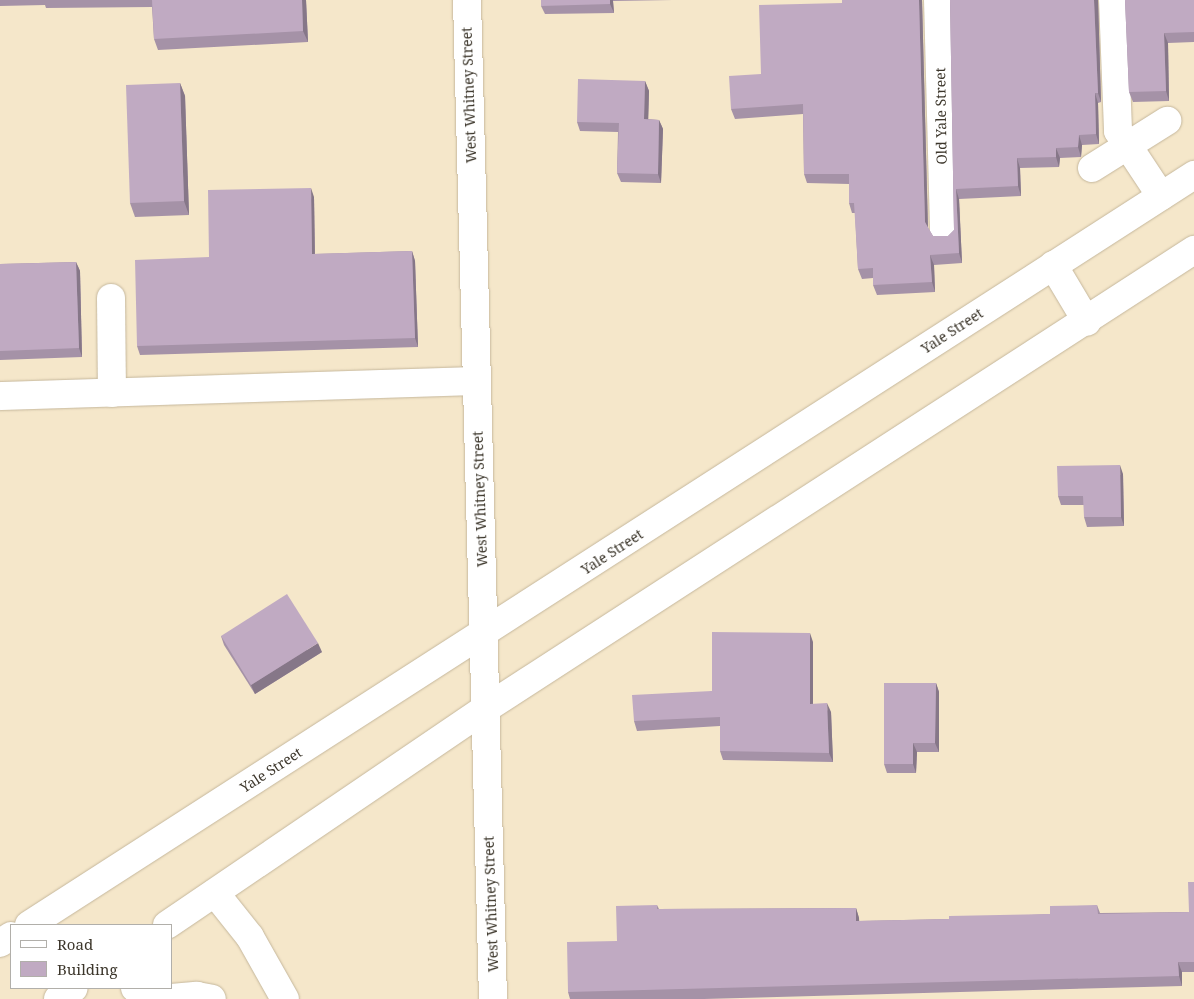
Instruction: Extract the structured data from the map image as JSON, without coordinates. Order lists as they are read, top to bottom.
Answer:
{
  "streets": {
    "main road": ["West Whitney Street", "Old Yale Street", "Yale Street"]
  },
  "crossings": [
    ["West Whitney Street", "Yale Street"]
  ],
  "legend": ["Road", "Building"]
}
